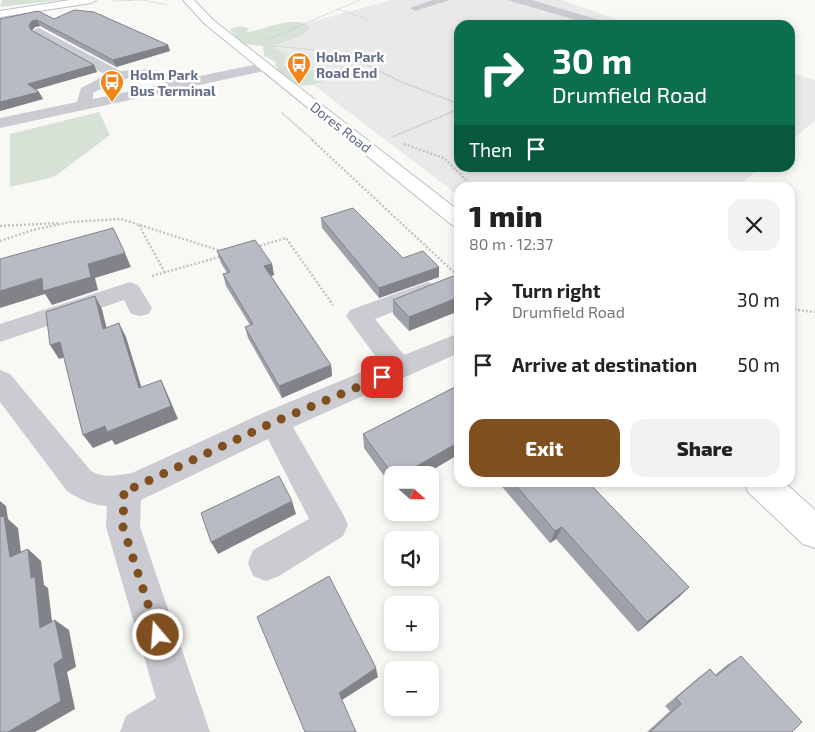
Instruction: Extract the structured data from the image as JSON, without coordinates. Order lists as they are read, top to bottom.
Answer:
{
  "streets": {
    "main road": ["Dores Road"]
  },
  "places": {
    "bus stop": ["Holm Park Road End", "Holm Park Bus Terminal"]
  },
  "north": "right",
  "page": {
    "turn": ["30 m", "Drumfield Road"],
    "then": "Then",
    "heading": ["1 min", "80 m · 12:37"],
    "list": [
      {
        "name": "Turn right",
        "note": "Drumfield Road",
        "value": "30 m"
      },
      {
        "name": "Arrive at destination",
        "value": "50 m"
      }
    ],
    "buttons": ["Exit", "Share"],
    "map_buttons": ["+", "−"]
  }
}
